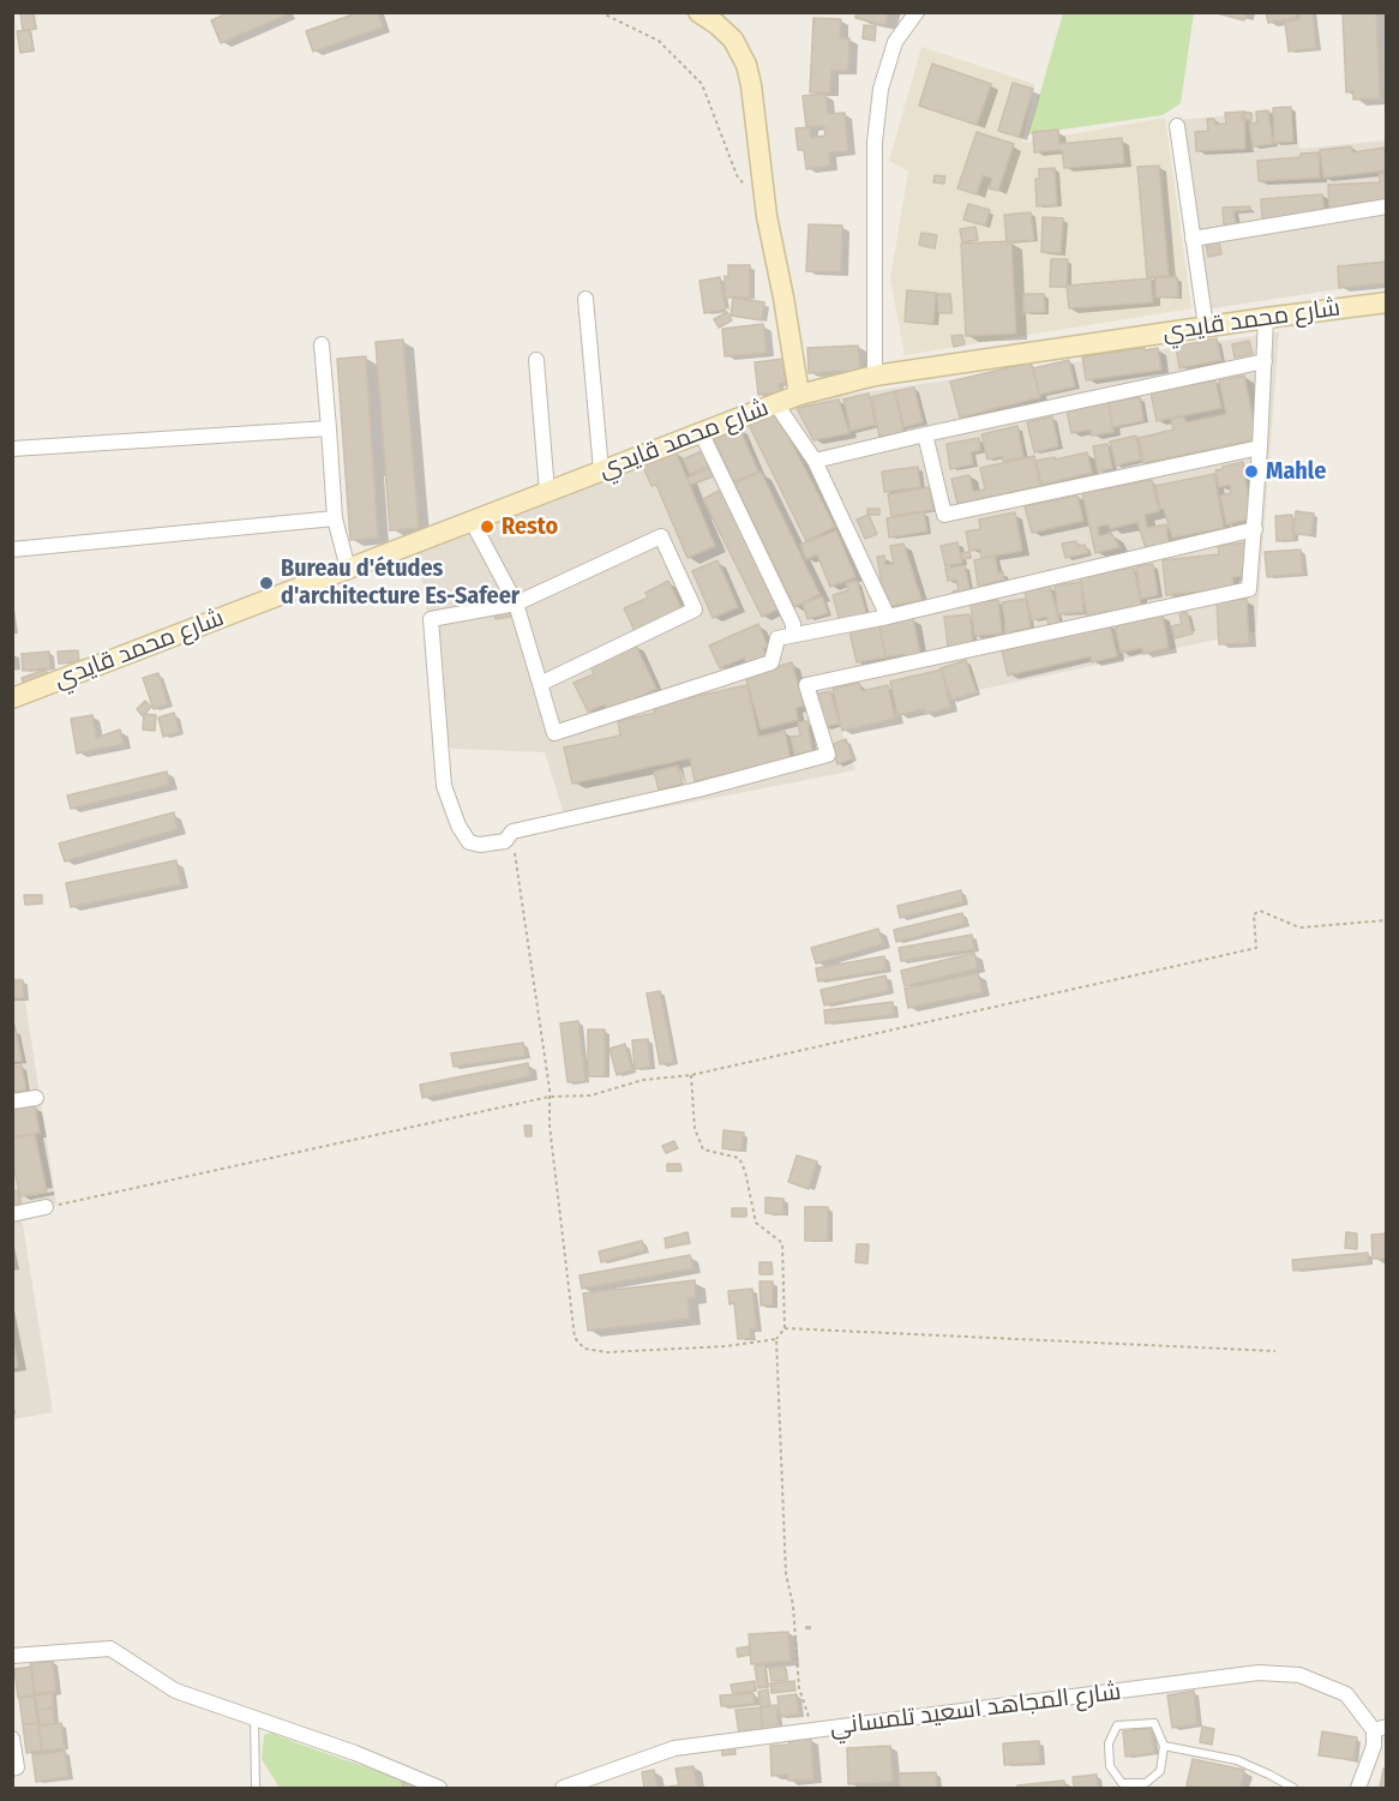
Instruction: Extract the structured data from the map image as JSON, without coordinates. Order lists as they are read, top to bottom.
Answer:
{
  "streets": {
    "main road": ["شارع محمد قايدي"],
    "street": ["شارع المجاهد اسعيد تلمساني"]
  },
  "places": ["Mahle", "Resto", "Bureau d'études d'architecture Es-Safeer"]
}
